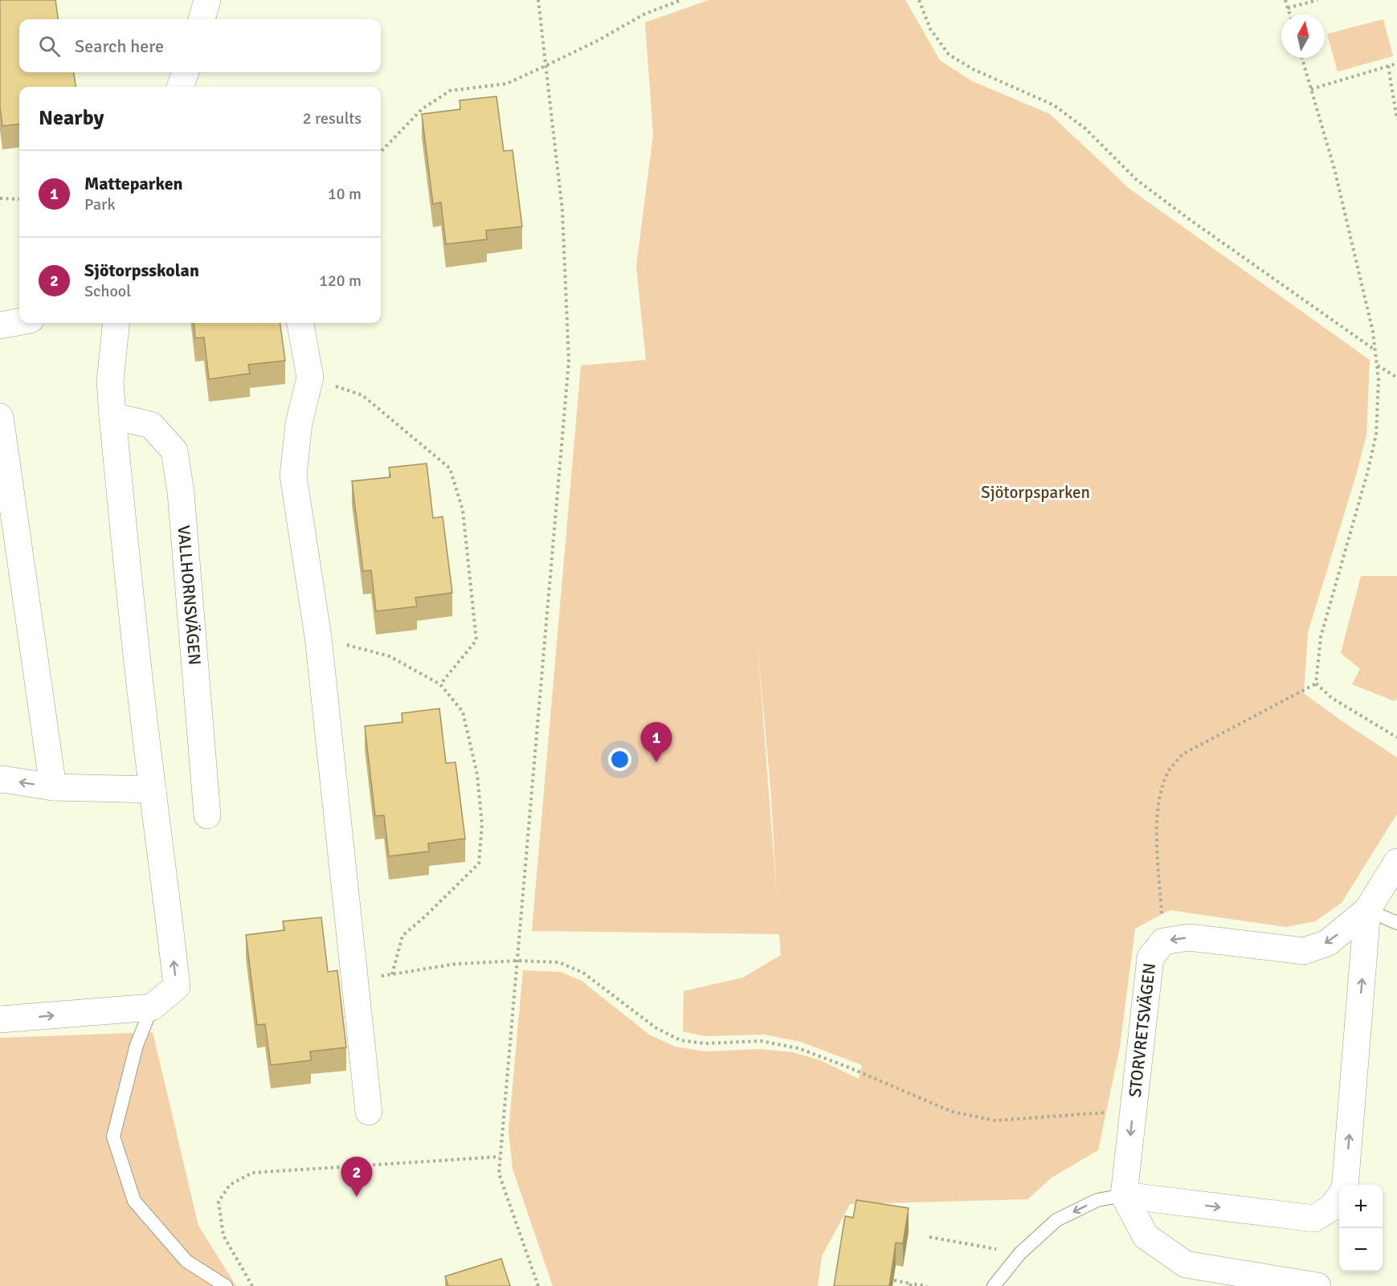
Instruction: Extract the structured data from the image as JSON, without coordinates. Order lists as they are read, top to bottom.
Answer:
{
  "streets": {
    "street": ["VALLHORNSVÄGEN", "STORVRETSVÄGEN"]
  },
  "parks": ["Sjötorpsparken"],
  "north": "top",
  "page": {
    "search": "Search here",
    "heading": ["Nearby", "2 results"],
    "list": [
      {
        "mark": "1",
        "name": "Matteparken",
        "note": "Park",
        "value": "10 m"
      },
      {
        "mark": "2",
        "name": "Sjötorpsskolan",
        "note": "School",
        "value": "120 m"
      }
    ],
    "pins": ["1", "2"],
    "map_buttons": ["+", "−"]
  }
}
